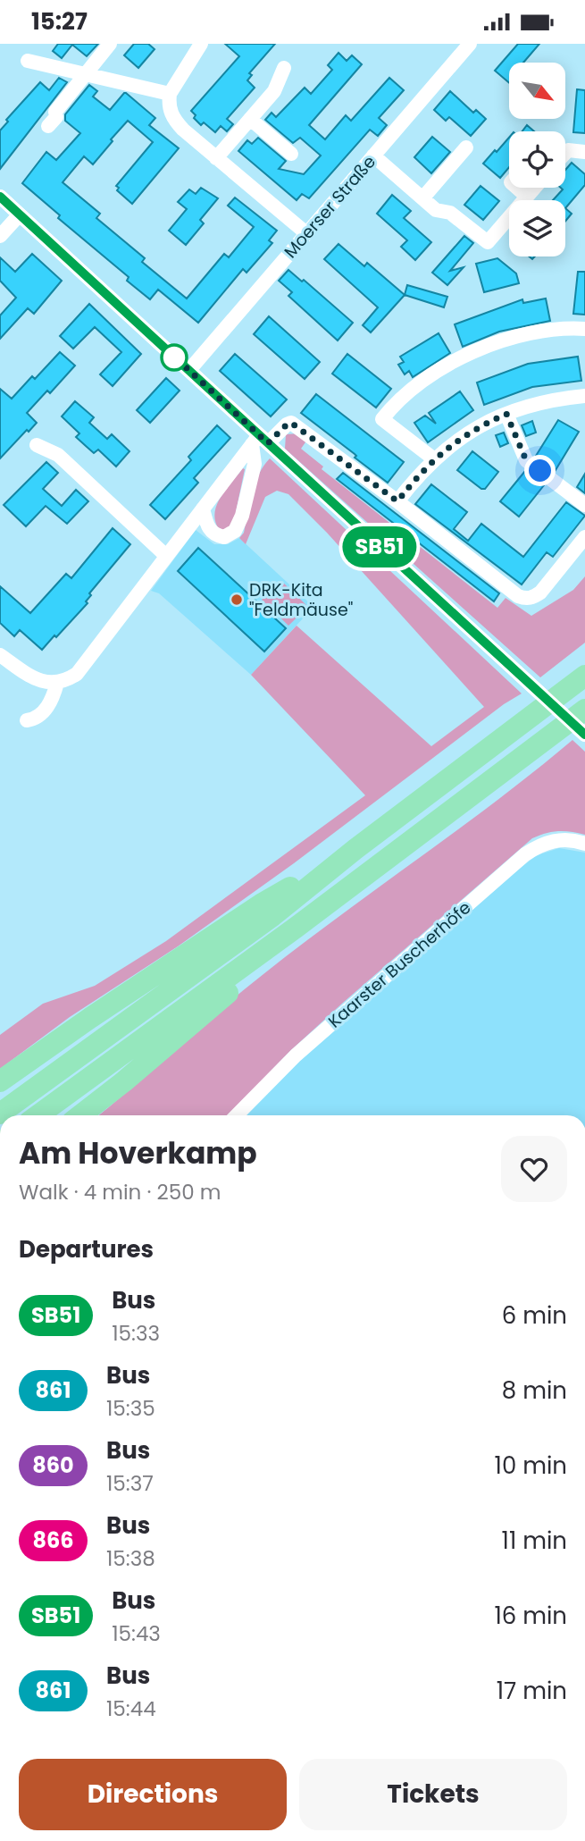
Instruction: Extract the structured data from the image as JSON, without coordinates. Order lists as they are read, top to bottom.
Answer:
{
  "streets": {
    "street": ["Moerser Straße", "Kaarster Buscherhöfe"]
  },
  "places": ["DRK-Kita \"Feldmäuse\""],
  "lines": ["bus line SB51"],
  "north": "bottom right",
  "page": {
    "status": "15:27",
    "on_map": "SB51",
    "heading": [
      ["Am Hoverkamp", "Walk · 4 min · 250 m"],
      "Departures"
    ],
    "list": [
      {
        "mark": "SB51",
        "name": "Bus",
        "note": "15:33",
        "value": "6 min"
      },
      {
        "mark": "861",
        "name": "Bus",
        "note": "15:35",
        "value": "8 min"
      },
      {
        "mark": "860",
        "name": "Bus",
        "note": "15:37",
        "value": "10 min"
      },
      {
        "mark": "866",
        "name": "Bus",
        "note": "15:38",
        "value": "11 min"
      },
      {
        "mark": "SB51",
        "name": "Bus",
        "note": "15:43",
        "value": "16 min"
      },
      {
        "mark": "861",
        "name": "Bus",
        "note": "15:44",
        "value": "17 min"
      }
    ],
    "buttons": ["Directions", "Tickets"]
  }
}
